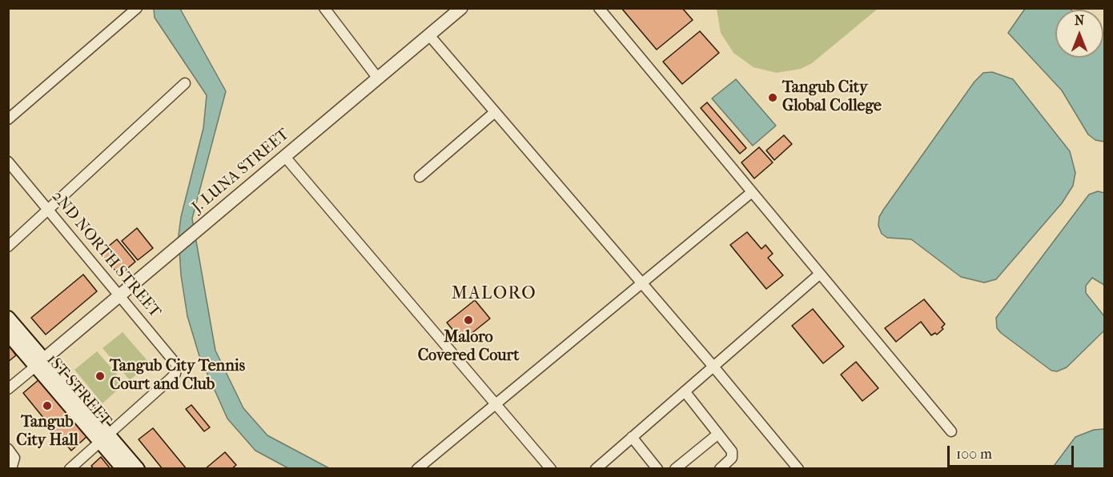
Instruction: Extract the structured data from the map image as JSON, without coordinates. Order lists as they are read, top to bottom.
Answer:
{
  "streets": {
    "main road": ["1ST STREET"],
    "street": ["J. LUNA STREET", "2ND NORTH STREET"]
  },
  "crossings": [
    ["J. LUNA STREET", "2ND NORTH STREET"],
    ["J. LUNA STREET", "1ST STREET"],
    ["2ND NORTH STREET", "1ST STREET"]
  ],
  "districts": ["MALORO"],
  "places": [
    "Tangub City Global College",
    "Maloro Covered Court",
    "Tangub City Tennis Court and Club",
    "Tangub City Hall"
  ],
  "scale_bar": "100 m",
  "north": "top"
}
